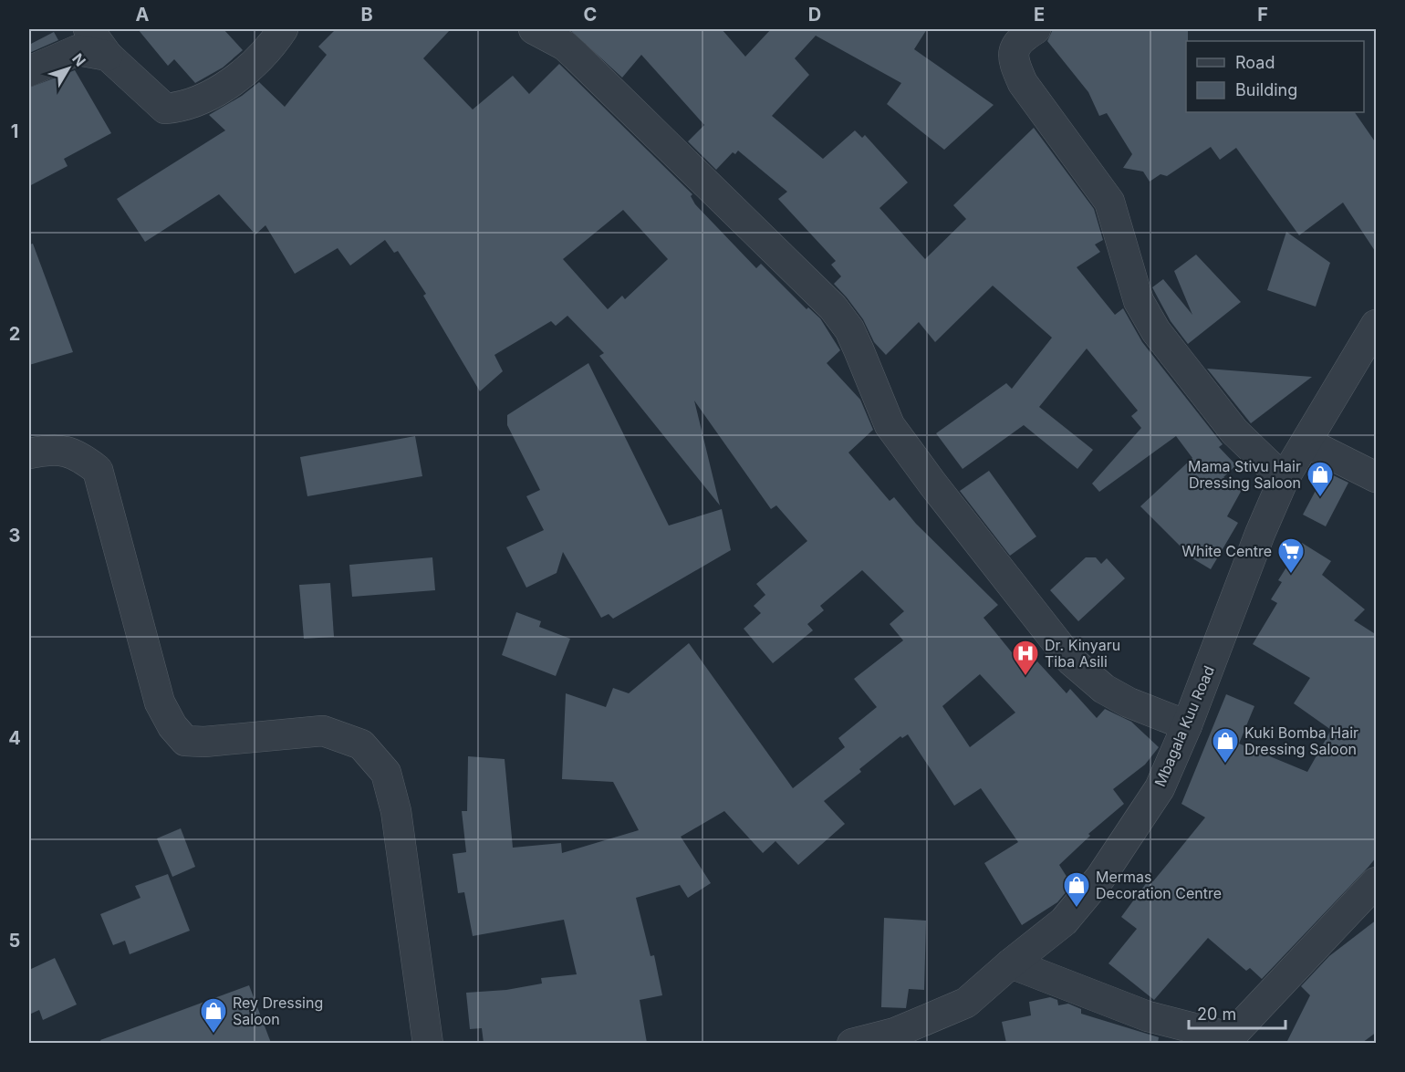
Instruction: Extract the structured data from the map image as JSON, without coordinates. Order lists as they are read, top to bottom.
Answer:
{
  "streets": {
    "street": ["Mbagala Kuu Road"]
  },
  "places": {
    "shop": [
      "Mama Stivu Hair Dressing Saloon",
      "Kuki Bomba Hair Dressing Saloon",
      "Mermas Decoration Centre",
      "Rey Dressing Saloon"
    ],
    "supermarket": ["White Centre"],
    "hospital": ["Dr. Kinyaru Tiba Asili"]
  },
  "legend": ["Road", "Building"],
  "scale_bar": "20 m",
  "north": "top right",
  "grid": {
    "columns": [
      "A",
      "B",
      "C",
      "D",
      "E",
      "F"
    ],
    "rows": [
      "1",
      "2",
      "3",
      "4",
      "5"
    ]
  }
}
